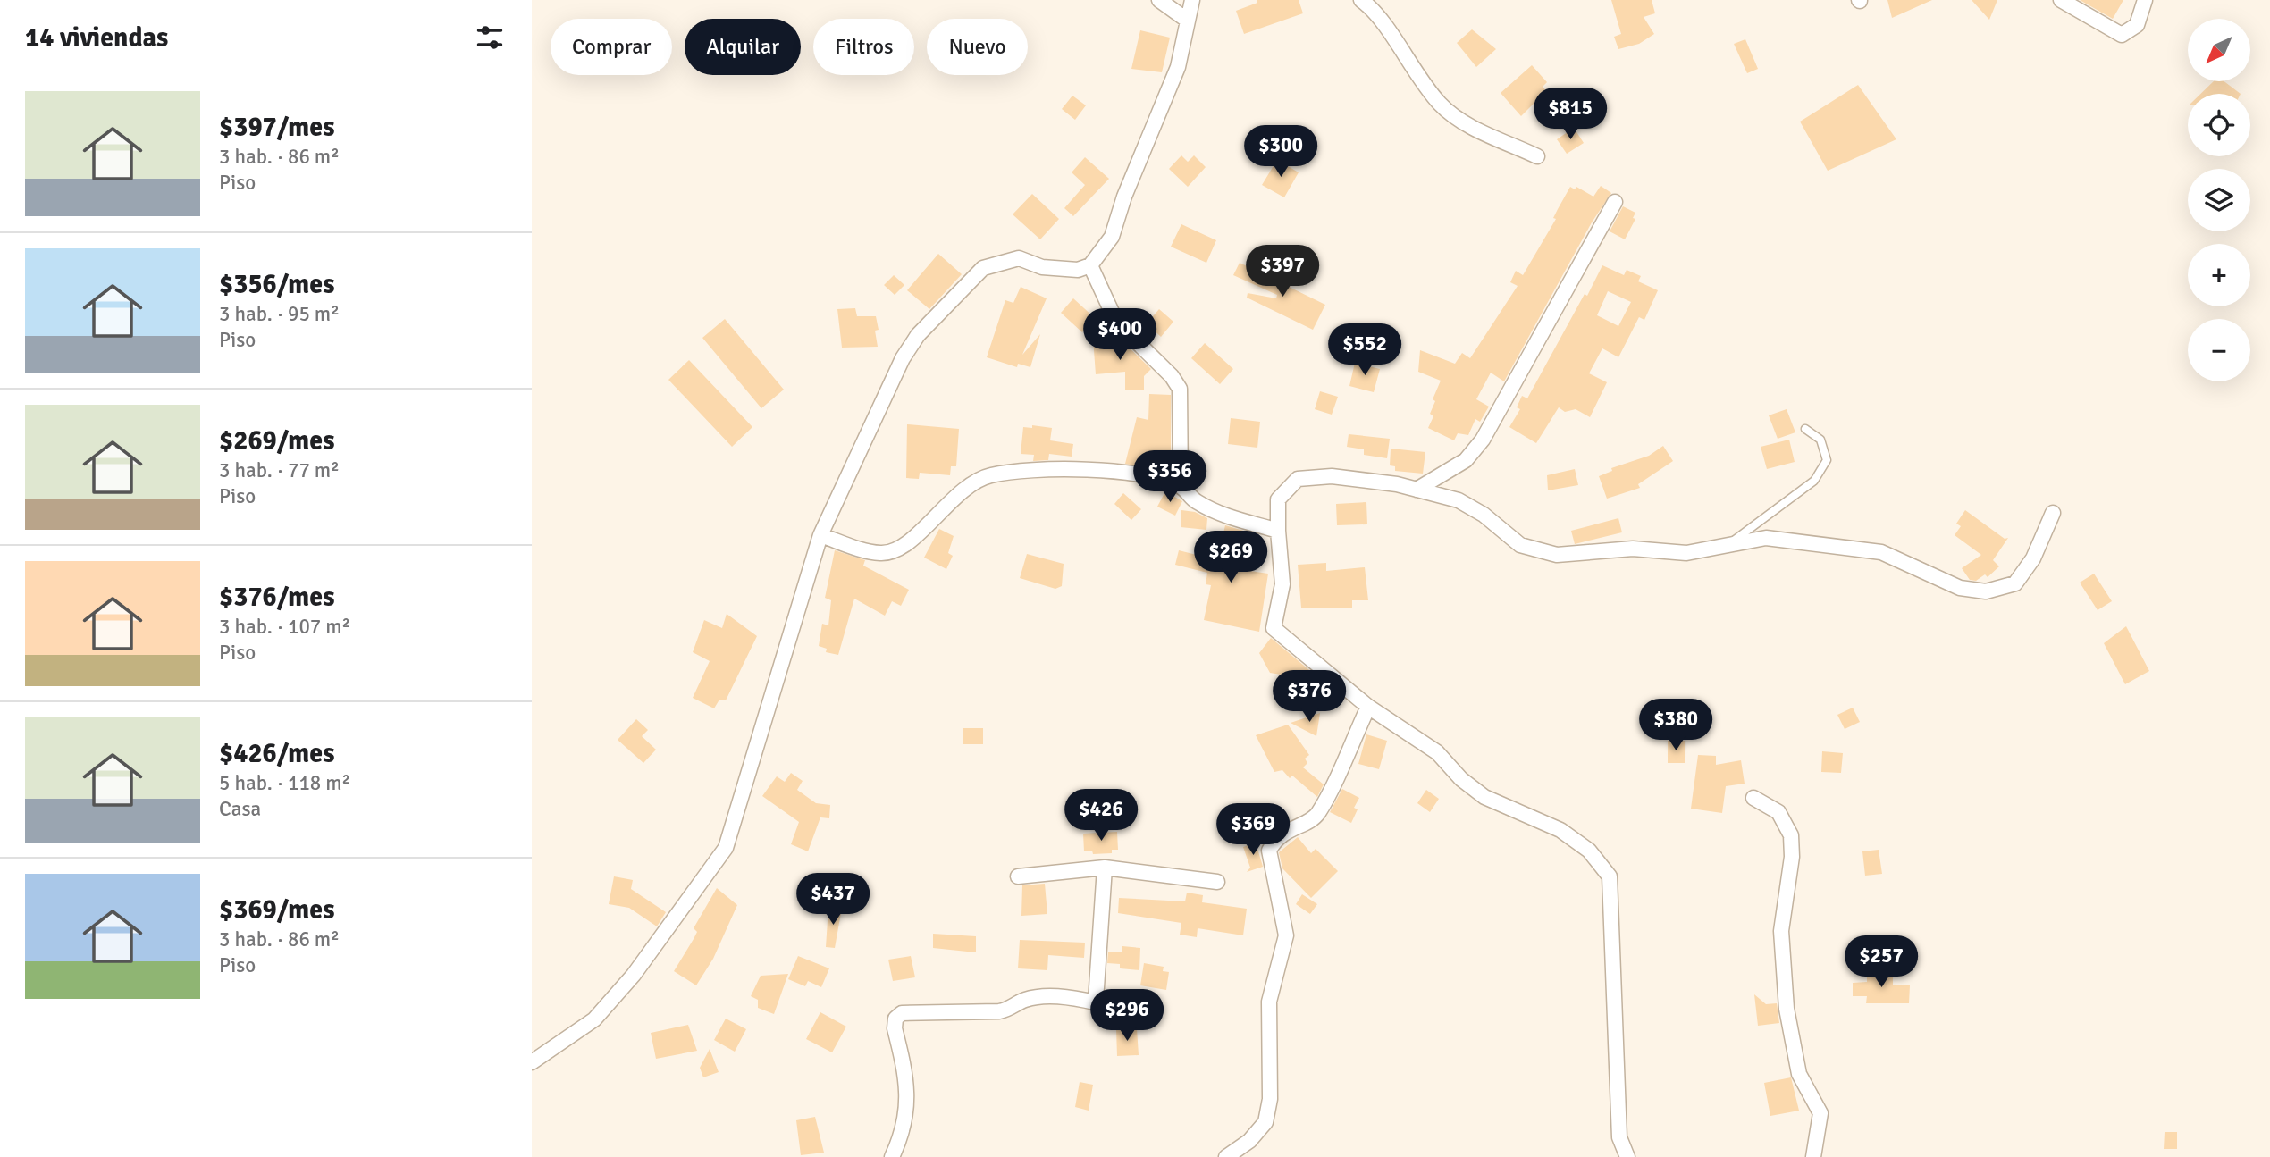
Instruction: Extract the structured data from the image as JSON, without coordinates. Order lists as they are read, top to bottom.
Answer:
{
  "north": "bottom left",
  "page": {
    "heading": "14 viviendas",
    "map_buttons": ["+", "−"],
    "chip": [
      "Comprar",
      "Alquilar",
      "Filtros",
      "Nuevo"
    ],
    "list": [
      {
        "name": "$397/mes",
        "note": "3 hab. · 86 m² · Piso"
      },
      {
        "name": "$356/mes",
        "note": "3 hab. · 95 m² · Piso"
      },
      {
        "name": "$269/mes",
        "note": "3 hab. · 77 m² · Piso"
      },
      {
        "name": "$376/mes",
        "note": "3 hab. · 107 m² · Piso"
      },
      {
        "name": "$426/mes",
        "note": "5 hab. · 118 m² · Casa"
      },
      {
        "name": "$369/mes",
        "note": "3 hab. · 86 m² · Piso"
      }
    ],
    "price": [
      "$815",
      "$300",
      "$397",
      "$400",
      "$552",
      "$356",
      "$269",
      "$376",
      "$380",
      "$426",
      "$369",
      "$437",
      "$257",
      "$296"
    ]
  }
}
